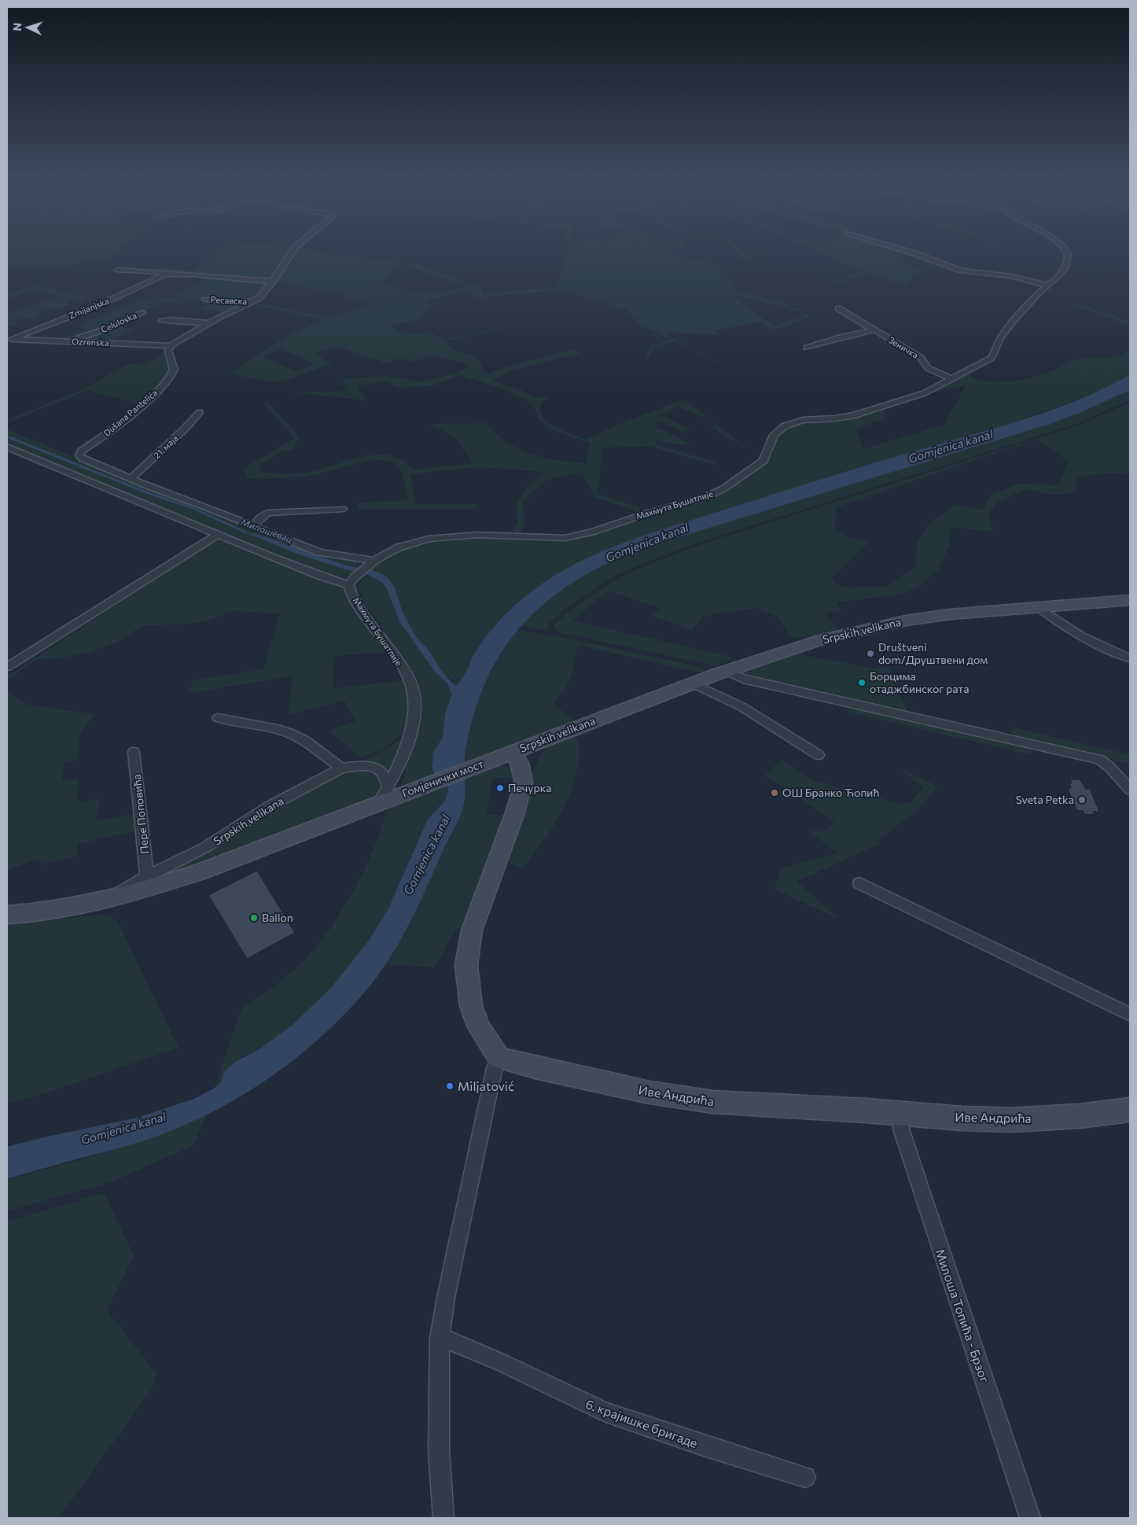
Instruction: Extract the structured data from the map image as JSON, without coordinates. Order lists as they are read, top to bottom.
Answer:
{
  "streets": {
    "main road": ["Srpskih velikana", "Гомјенички мост", "Иве Андрића"],
    "street": [
      "Ресавска",
      "Zmijanjska",
      "Celuloska",
      "Ozrenska",
      "Зеничка",
      "Dušana Pantelića",
      "21. маја",
      "Махмута Бушатлије",
      "Пере Поповића",
      "Милоша Топића - Брзог",
      "6. крајишке бригаде"
    ]
  },
  "crossings": [
    ["Zmijanjska", "Ozrenska"],
    ["Celuloska", "Ozrenska"],
    ["Ozrenska", "Dušana Pantelića"],
    ["Зеничка", "Махмута Бушатлије"],
    ["Dušana Pantelića", "21. маја"],
    ["Dušana Pantelića", "Махмута Бушатлије"],
    ["Махмута Бушатлије", "Srpskih velikana"],
    ["Махмута Бушатлије", "Гомјенички мост"],
    ["Srpskih velikana", "Гомјенички мост"],
    ["Srpskih velikana", "Пере Поповића"],
    ["Иве Андрића", "Милоша Топића - Брзог"]
  ],
  "water": ["Gomjenica kanal", "Милошевац"],
  "places": [
    "Društveni dom/Друштвени дом",
    "Борцима отаджбинског рата",
    "Печурка",
    "ОШ Бранко Ћопић",
    "Sveta Petka",
    "Ballon",
    "Miljatović"
  ],
  "north": "left"
}
